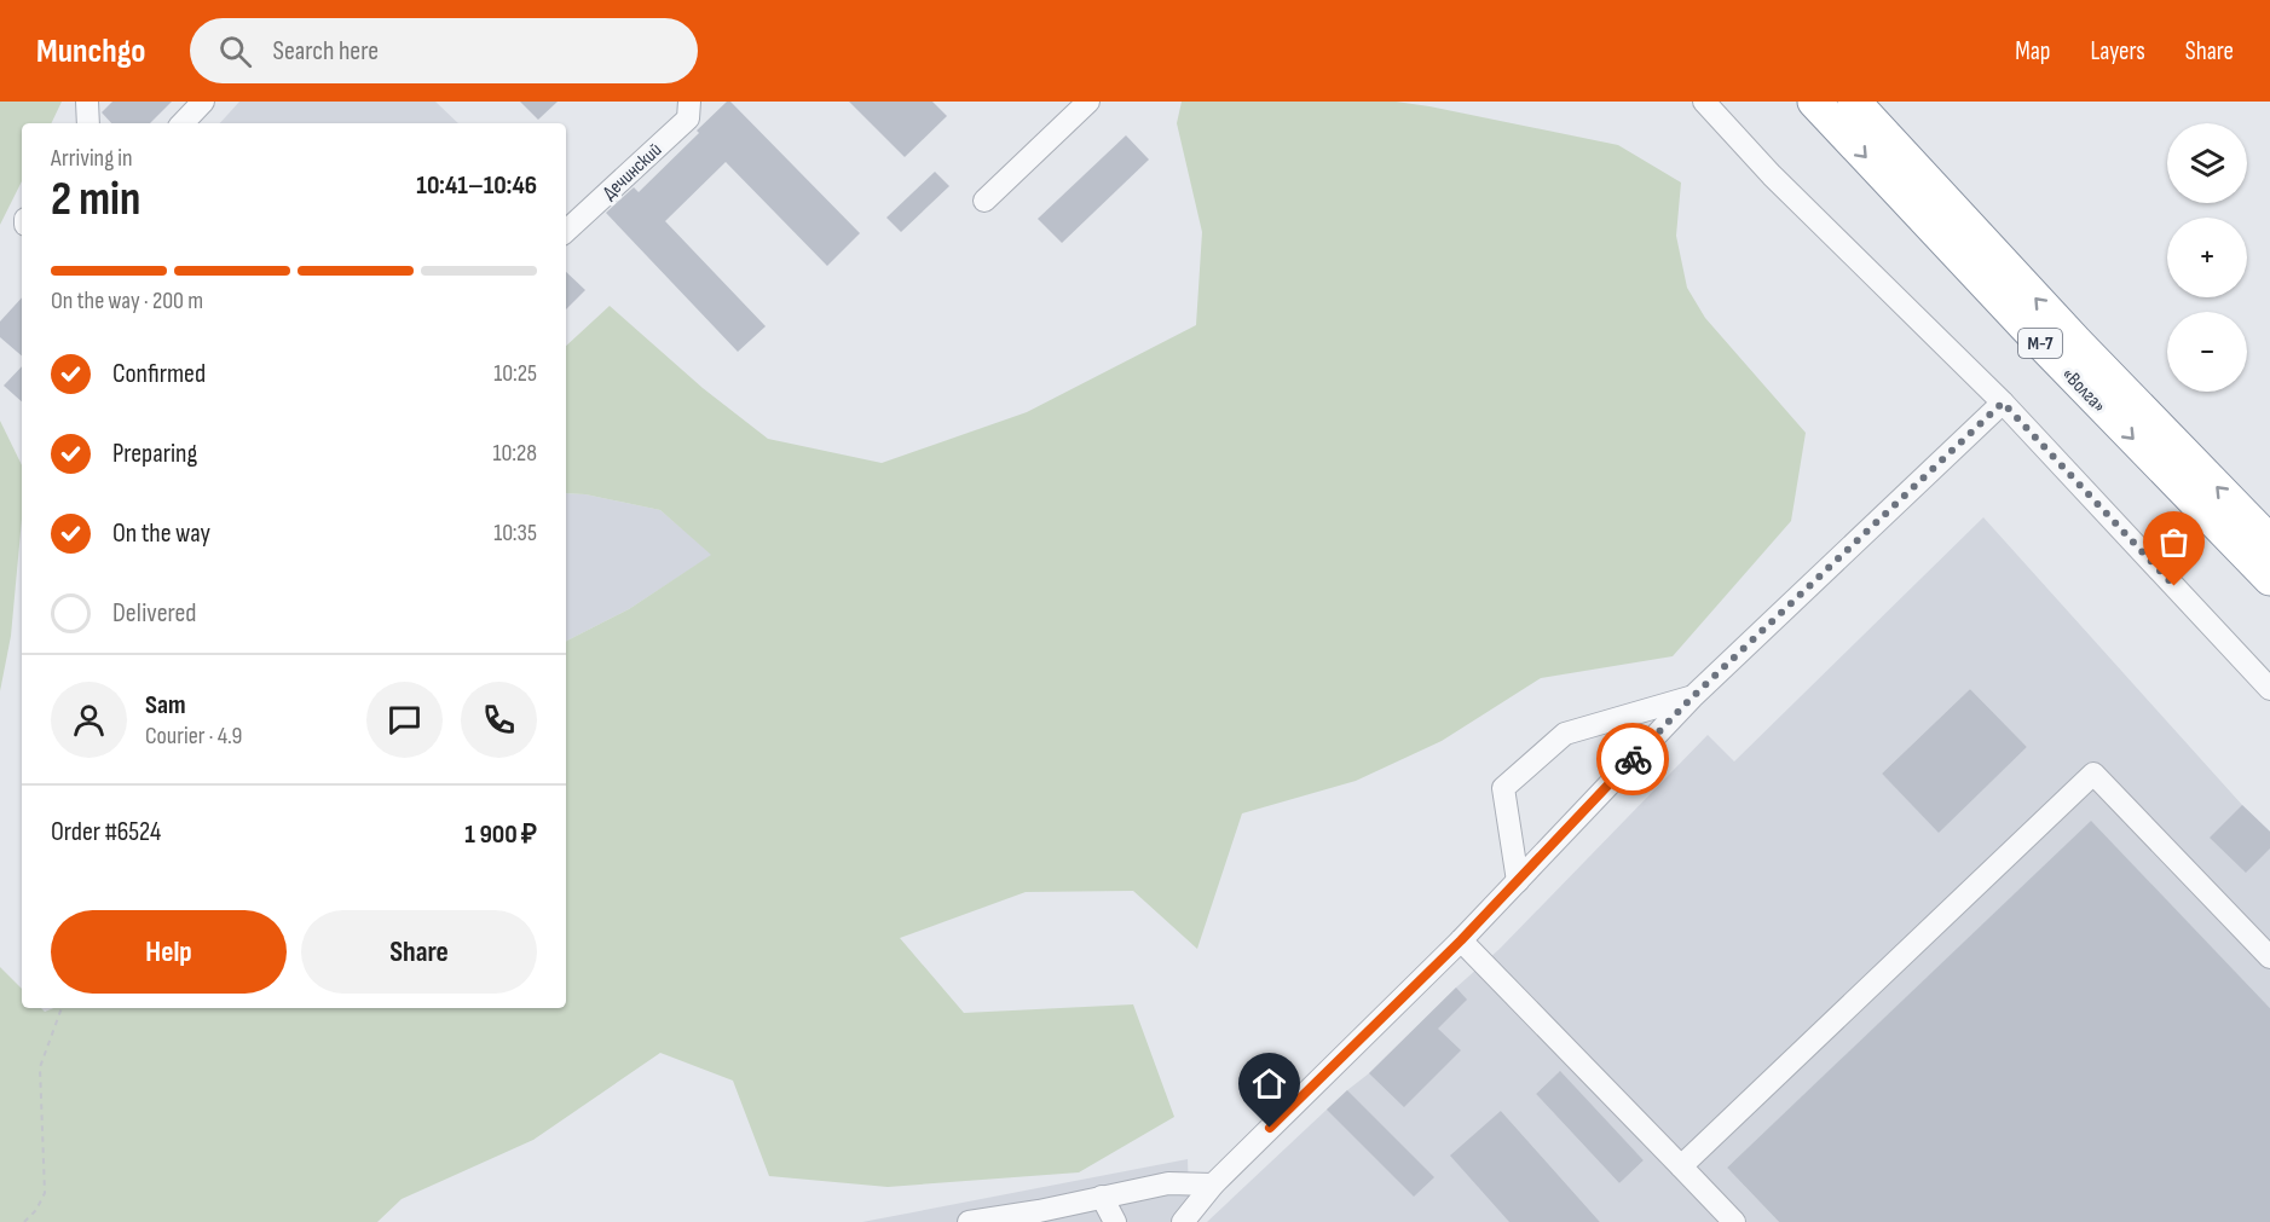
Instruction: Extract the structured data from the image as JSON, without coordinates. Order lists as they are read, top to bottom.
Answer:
{
  "streets": {
    "highway": ["М-7", "«Волга»"],
    "street": ["Дечинский"]
  },
  "page": {
    "header": "Munchgo",
    "search": "Search here",
    "nav": ["Map", "Layers", "Share"],
    "map_buttons": ["+", "−"],
    "heading": ["2 min", "Arriving in", "10:41–10:46"],
    "panel": [
      "Sam",
      "Courier · 4.9",
      "Order #6524",
      "1 900 ₽"
    ],
    "bar": "On the way · 200 m",
    "list": [
      ["Confirmed", "10:25"],
      ["Preparing", "10:28"],
      ["On the way", "10:35"],
      "Delivered"
    ],
    "buttons": ["Help", "Share"]
  }
}
